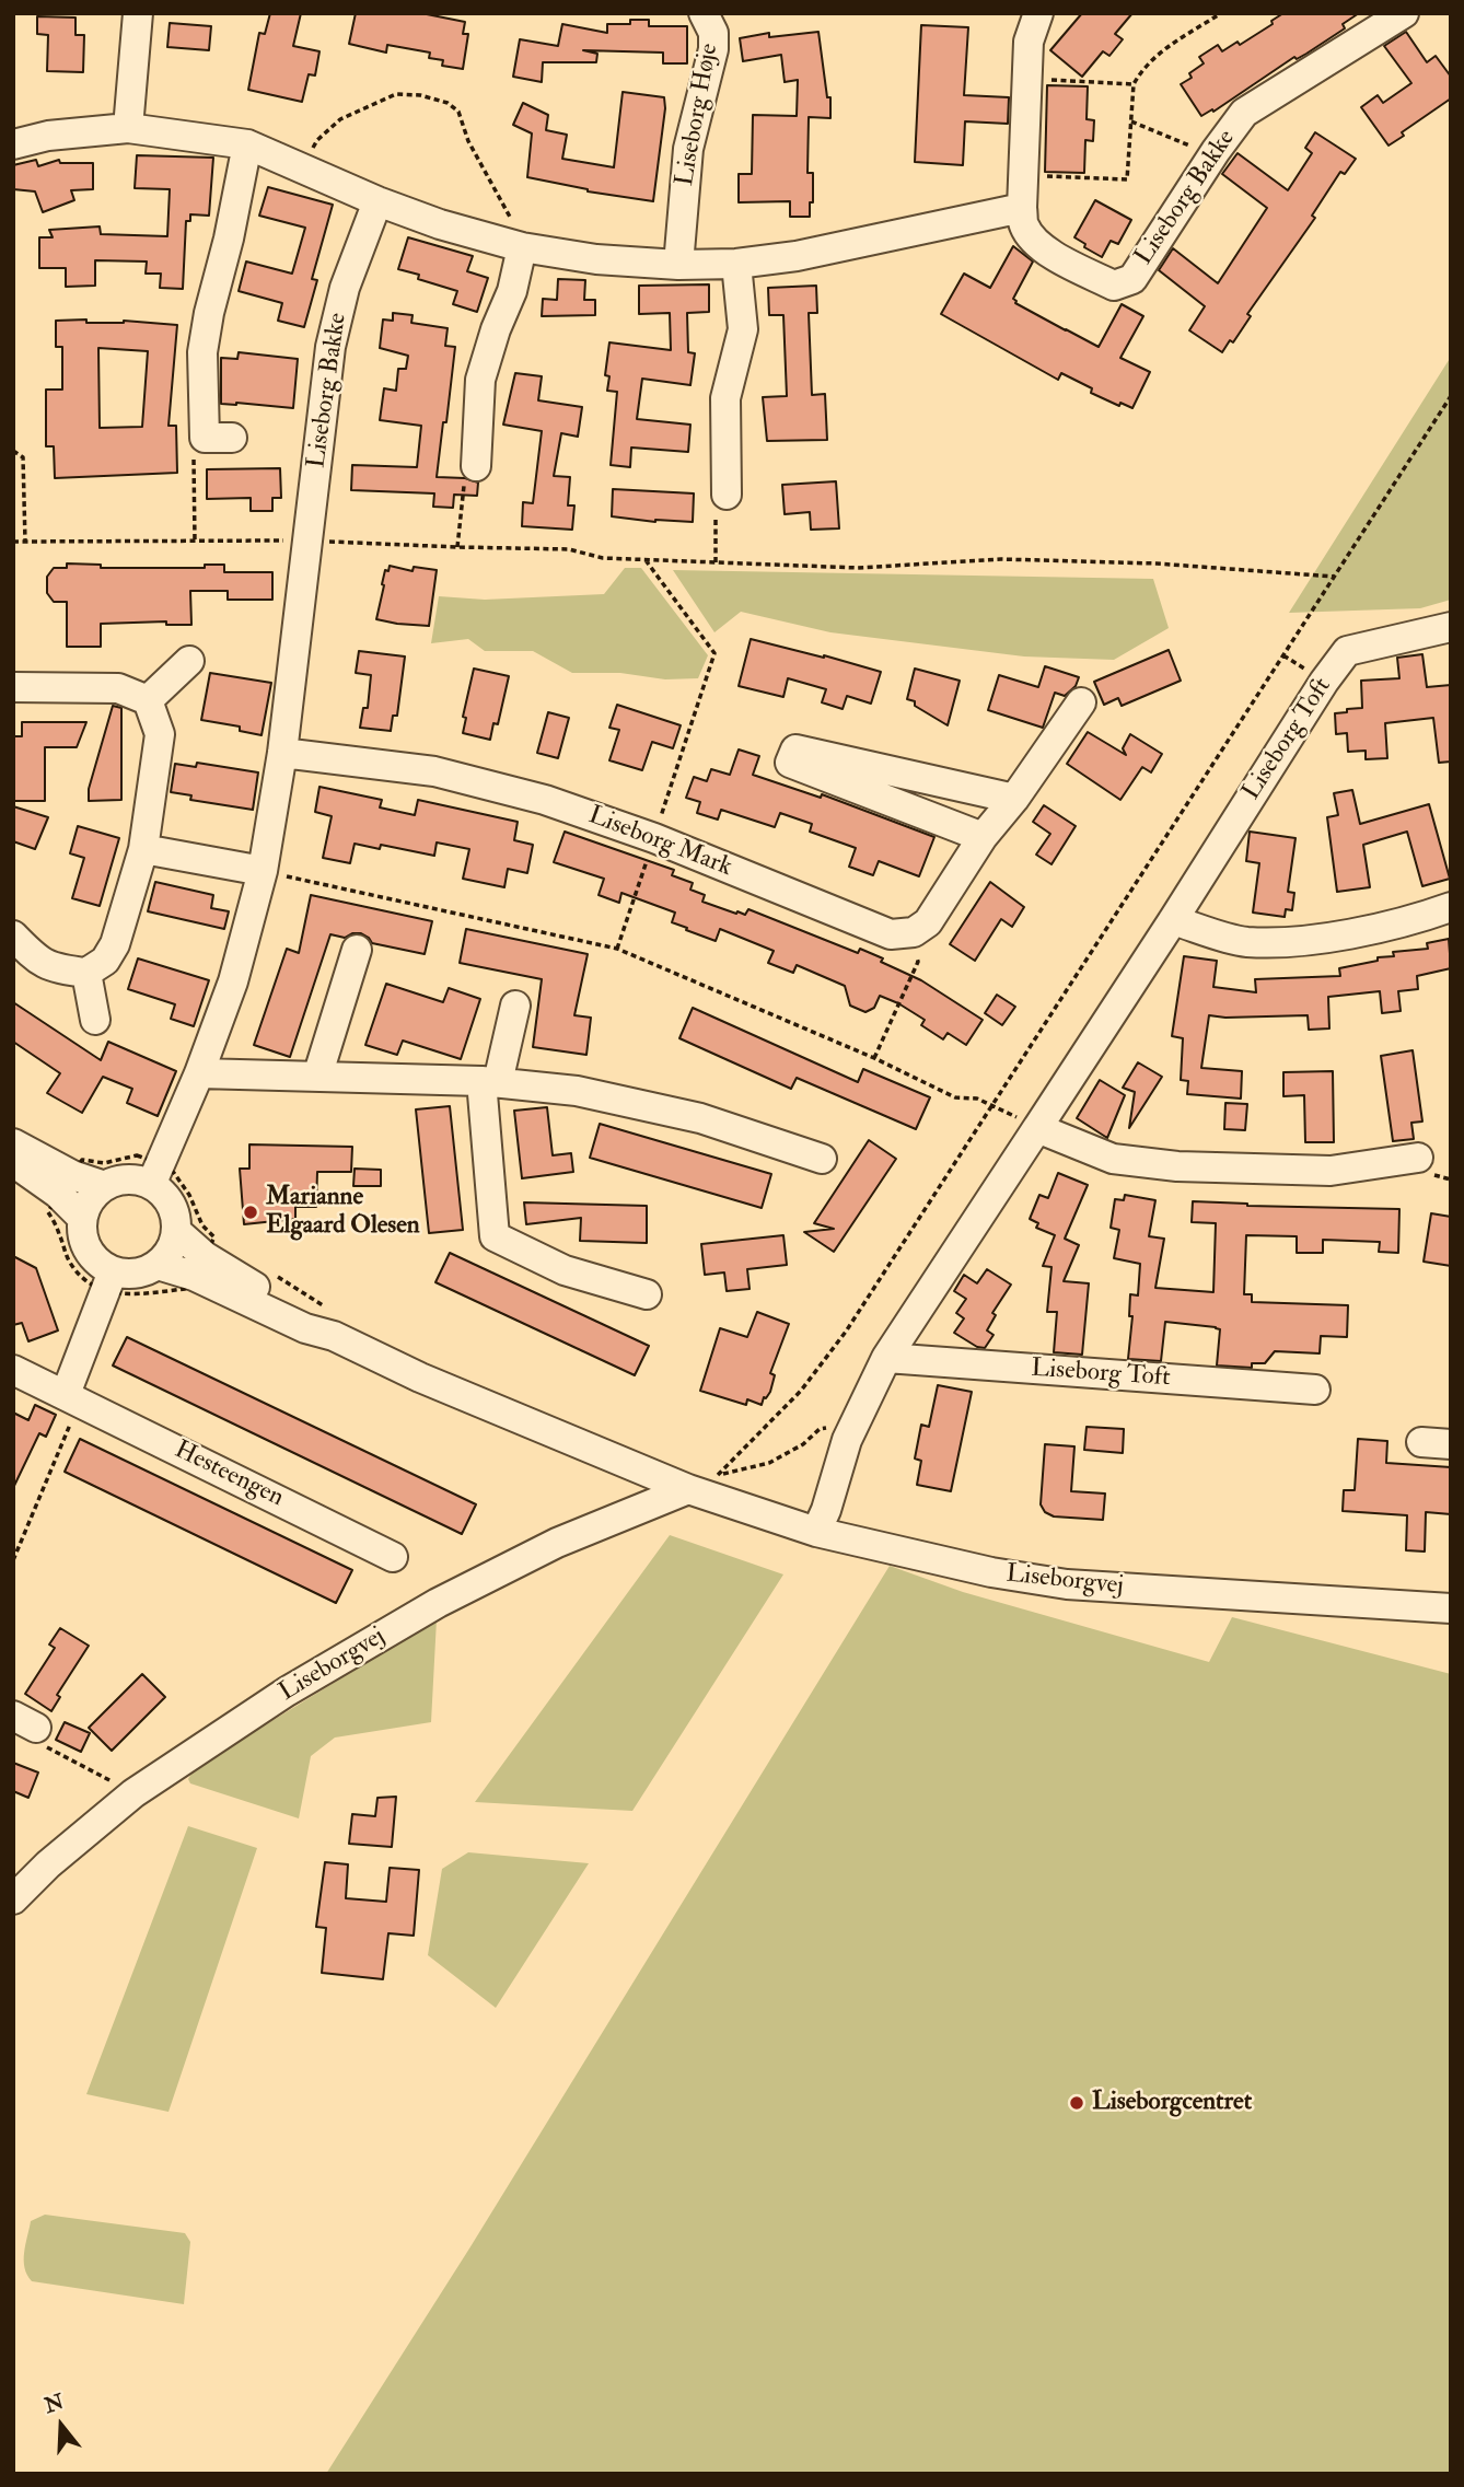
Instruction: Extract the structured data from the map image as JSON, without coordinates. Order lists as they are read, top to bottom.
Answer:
{
  "streets": {
    "street": [
      "Liseborg Høje",
      "Liseborg Bakke",
      "Liseborg Toft",
      "Liseborg Mark",
      "Hesteengen",
      "Liseborgvej"
    ]
  },
  "crossings": [
    ["Liseborg Toft", "Liseborgvej"]
  ],
  "places": ["Marianne Elgaard Olesen", "Liseborgcentret"],
  "north": "top"
}
